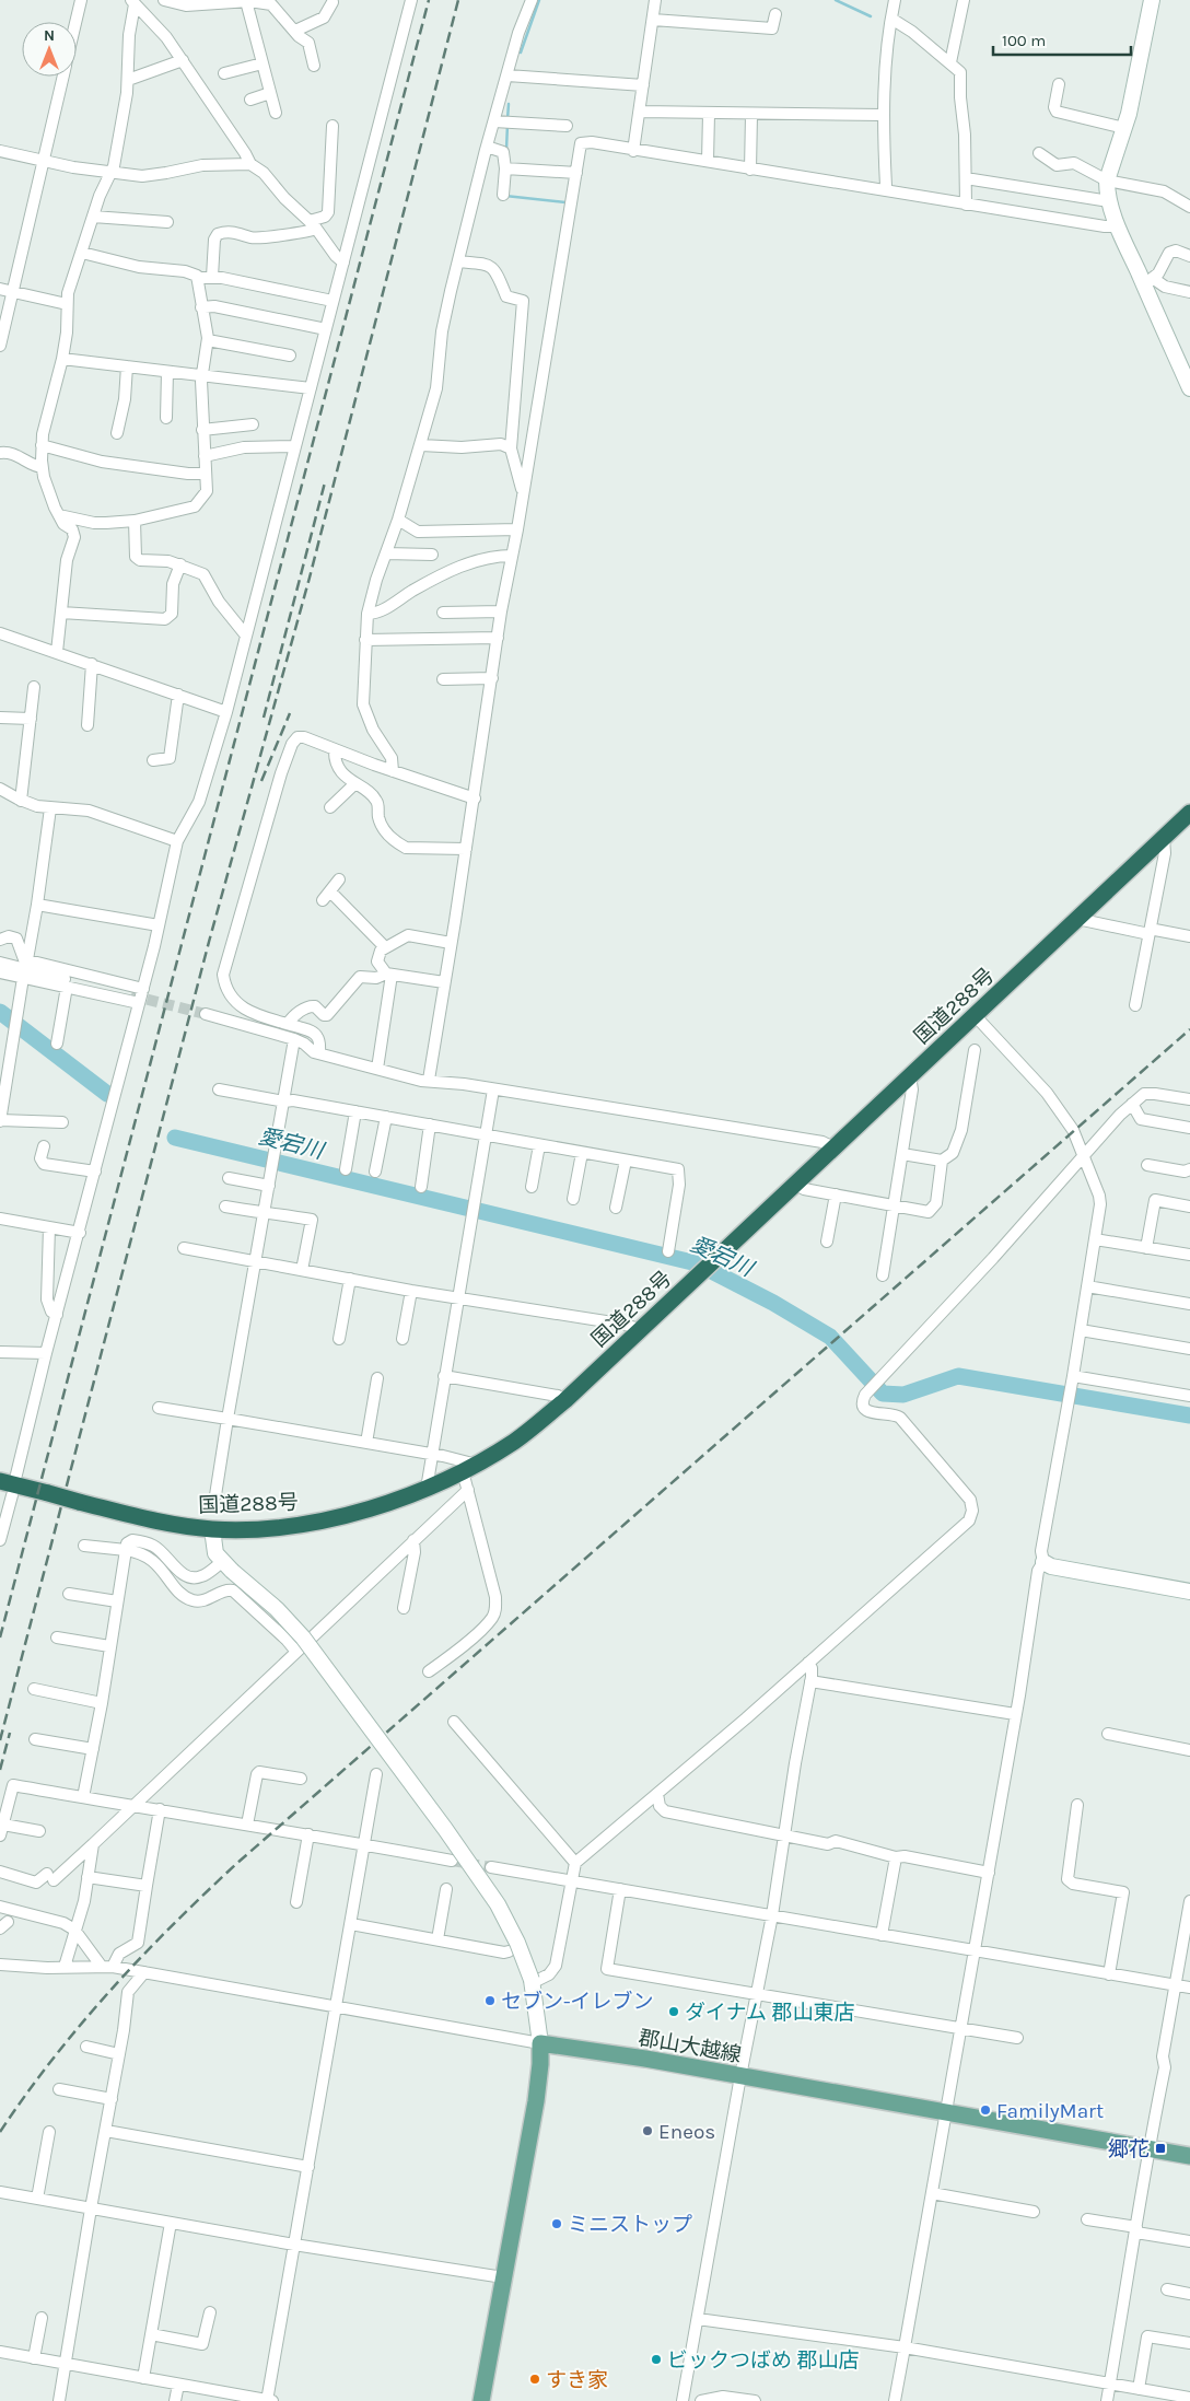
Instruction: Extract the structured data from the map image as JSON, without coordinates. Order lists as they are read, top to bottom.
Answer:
{
  "streets": {
    "highway": ["国道288号"],
    "main road": ["郡山大越線"]
  },
  "water": ["愛宕川"],
  "places": {
    "other": [
      "セブン-イレブン",
      "ダイナム 郡山東店",
      "FamilyMart",
      "Eneos",
      "ミニストップ",
      "ビックつばめ 郡山店",
      "すき家"
    ],
    "transit": ["郷花"]
  },
  "scale_bar": "100 m",
  "north": "top"
}
